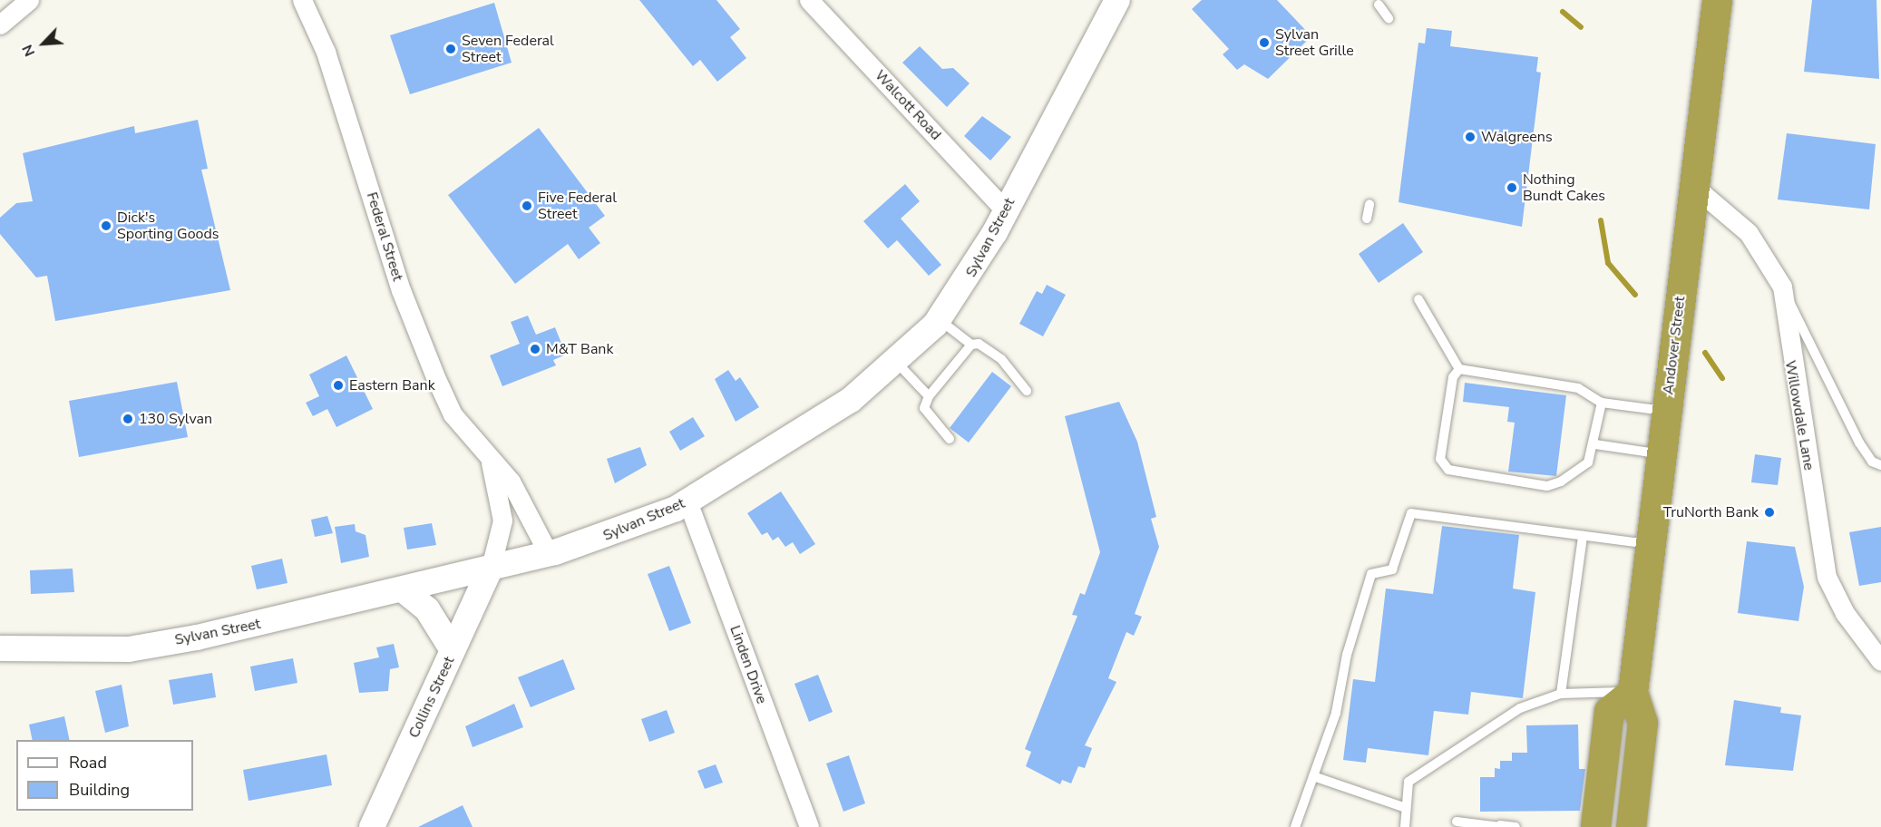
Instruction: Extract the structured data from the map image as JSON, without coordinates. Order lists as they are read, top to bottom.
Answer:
{
  "streets": {
    "highway": ["Andover Street"],
    "main road": ["Sylvan Street", "Collins Street"],
    "street": [
      "Walcott Road",
      "Federal Street",
      "Willowdale Lane",
      "Linden Drive"
    ]
  },
  "crossings": [
    ["Walcott Road", "Sylvan Street"],
    ["Federal Street", "Sylvan Street"],
    ["Federal Street", "Collins Street"],
    ["Sylvan Street", "Linden Drive"],
    ["Sylvan Street", "Collins Street"],
    ["Andover Street", "Willowdale Lane"]
  ],
  "places": [
    "Sylvan Street Grille",
    "Seven Federal Street",
    "Walgreens",
    "Nothing Bundt Cakes",
    "Five Federal Street",
    "Dick's Sporting Goods",
    "M&T Bank",
    "Eastern Bank",
    "130 Sylvan",
    "TruNorth Bank"
  ],
  "legend": ["Road", "Building"],
  "north": "bottom left"
}
